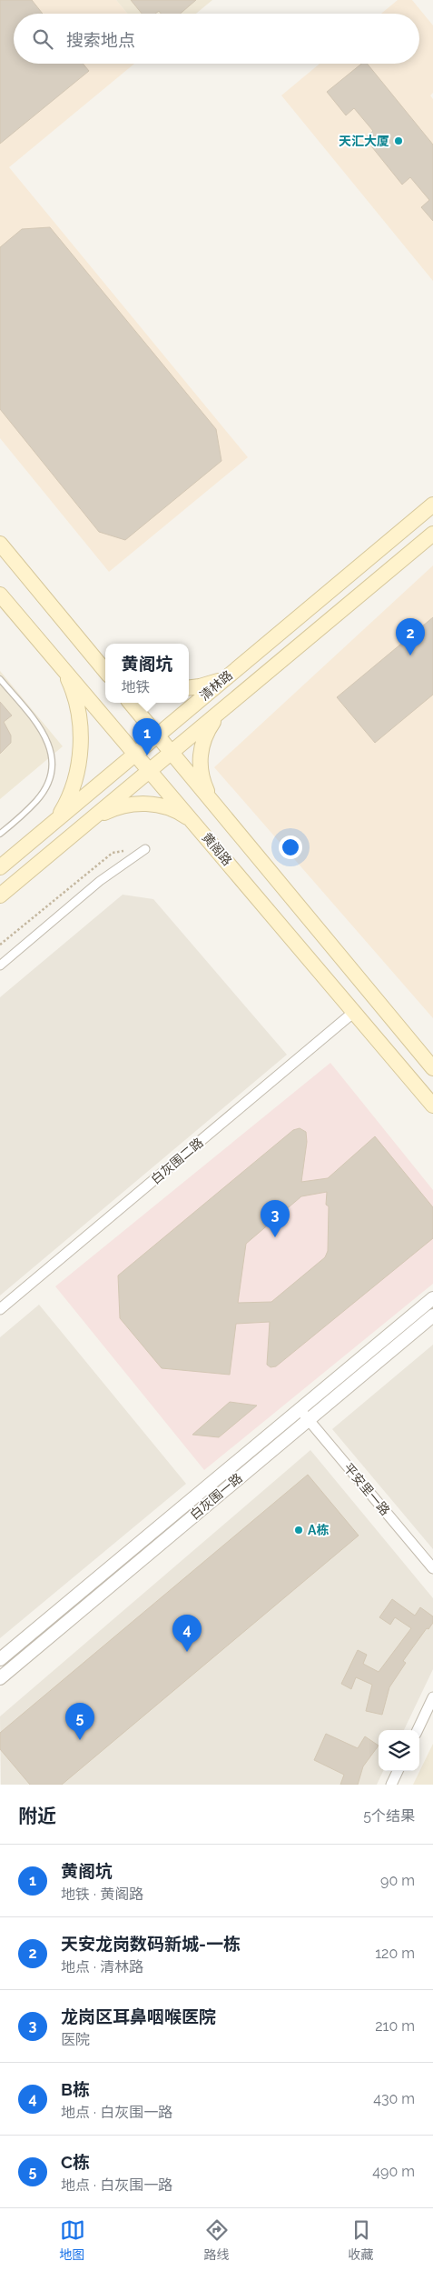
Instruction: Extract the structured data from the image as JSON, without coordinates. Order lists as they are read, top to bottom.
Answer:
{
  "streets": {
    "main road": ["清林路", "黄阁路"],
    "street": ["白灰围二路", "平安里一路", "白灰围一路"]
  },
  "crossings": [
    ["清林路", "黄阁路"],
    ["黄阁路", "白灰围二路"],
    ["平安里一路", "白灰围一路"]
  ],
  "places": ["天汇大厦", "A栋"],
  "page": {
    "search": "搜索地点",
    "pins": [
      "2",
      "1",
      "3",
      "4",
      "5"
    ],
    "popup": ["黄阁坑", "地铁"],
    "heading": ["附近", "5个结果"],
    "list": [
      {
        "mark": "1",
        "name": "黄阁坑",
        "note": "地铁 · 黄阁路",
        "value": "90 m"
      },
      {
        "mark": "2",
        "name": "天安龙岗数码新城-一栋",
        "note": "地点 · 清林路",
        "value": "120 m"
      },
      {
        "mark": "3",
        "name": "龙岗区耳鼻咽喉医院",
        "note": "医院",
        "value": "210 m"
      },
      {
        "mark": "4",
        "name": "B栋",
        "note": "地点 · 白灰围一路",
        "value": "430 m"
      },
      {
        "mark": "5",
        "name": "C栋",
        "note": "地点 · 白灰围一路",
        "value": "490 m"
      }
    ],
    "nav": ["地图", "路线", "收藏"]
  }
}
